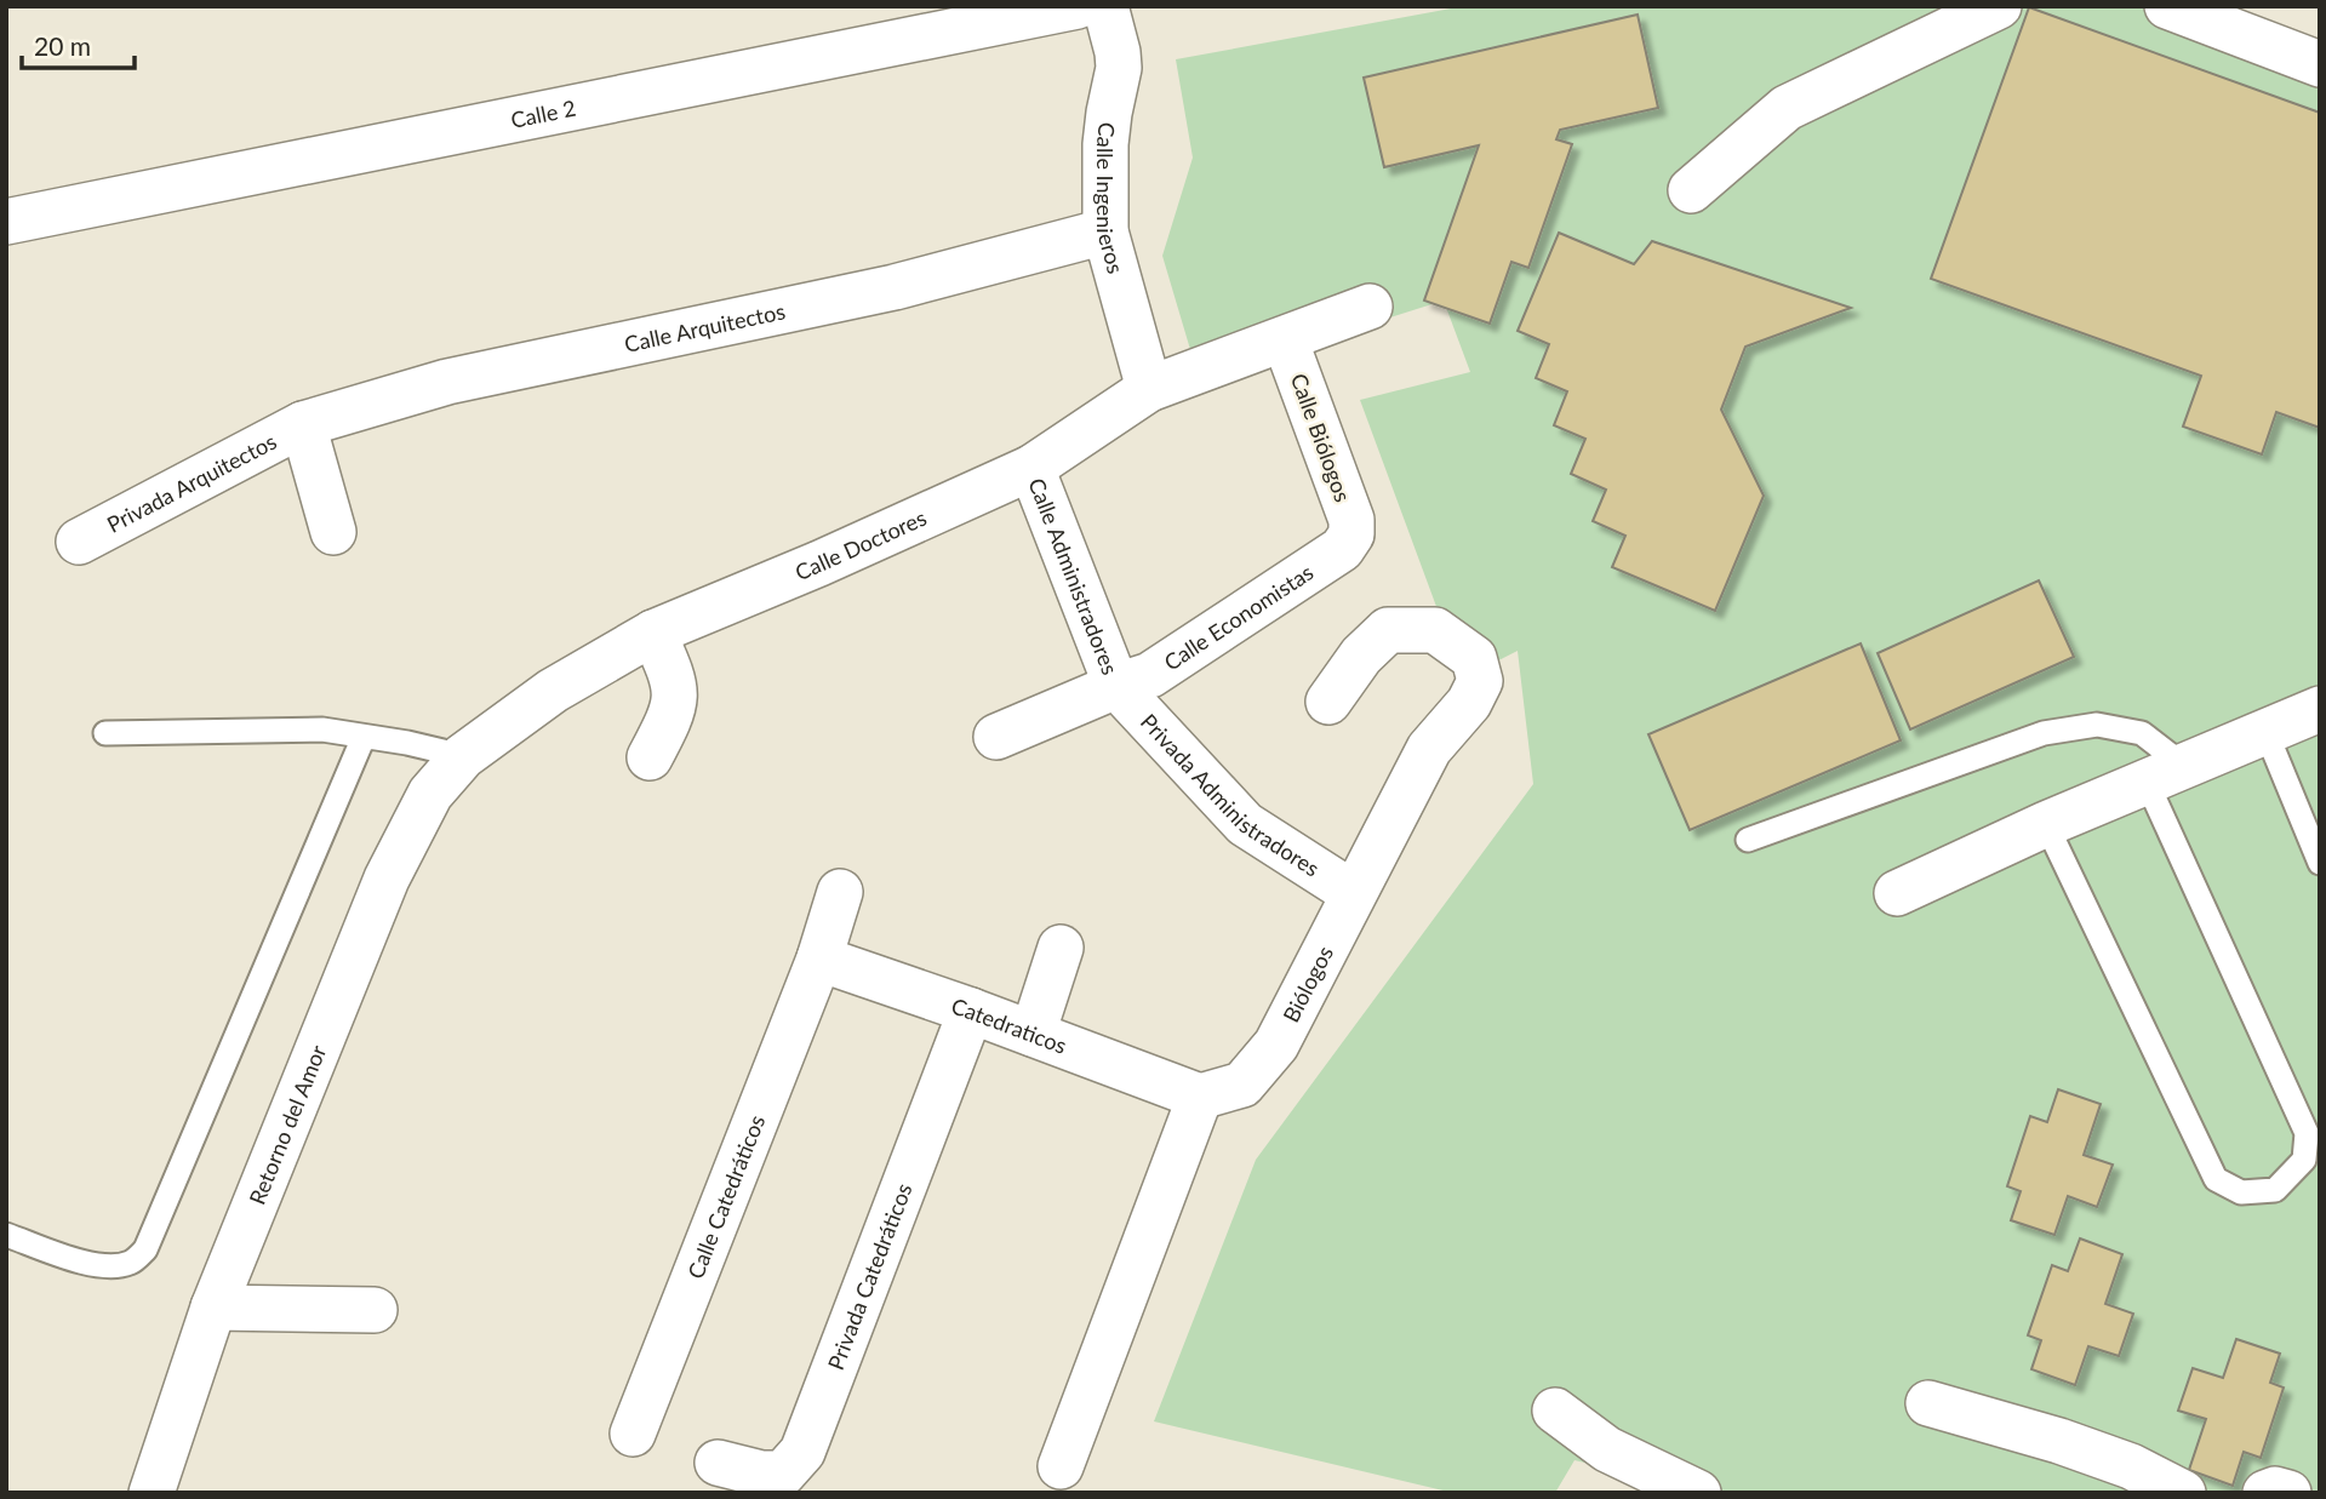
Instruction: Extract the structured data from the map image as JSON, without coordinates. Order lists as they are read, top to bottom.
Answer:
{
  "streets": {
    "street": [
      "Calle 2",
      "Calle Ingenieros",
      "Calle Arquitectos",
      "Calle Biólogos",
      "Privada Arquitectos",
      "Calle Doctores",
      "Calle Administradores",
      "Calle Economistas",
      "Privada Administradores",
      "Biólogos",
      "Catedraticos",
      "Retorno del Amor",
      "Calle Catedráticos",
      "Privada Catedráticos"
    ]
  },
  "crossings": [
    ["Calle Ingenieros", "Calle Arquitectos"],
    ["Calle Ingenieros", "Calle Doctores"],
    ["Calle Arquitectos", "Privada Arquitectos"],
    ["Calle Biólogos", "Calle Doctores"],
    ["Calle Biólogos", "Calle Economistas"],
    ["Calle Doctores", "Calle Administradores"],
    ["Calle Doctores", "Retorno del Amor"],
    ["Calle Administradores", "Calle Economistas"],
    ["Calle Administradores", "Privada Administradores"],
    ["Calle Economistas", "Privada Administradores"],
    ["Privada Administradores", "Biólogos"],
    ["Biólogos", "Catedraticos"],
    ["Catedraticos", "Calle Catedráticos"],
    ["Catedraticos", "Privada Catedráticos"]
  ],
  "scale_bar": "20 m"
}
